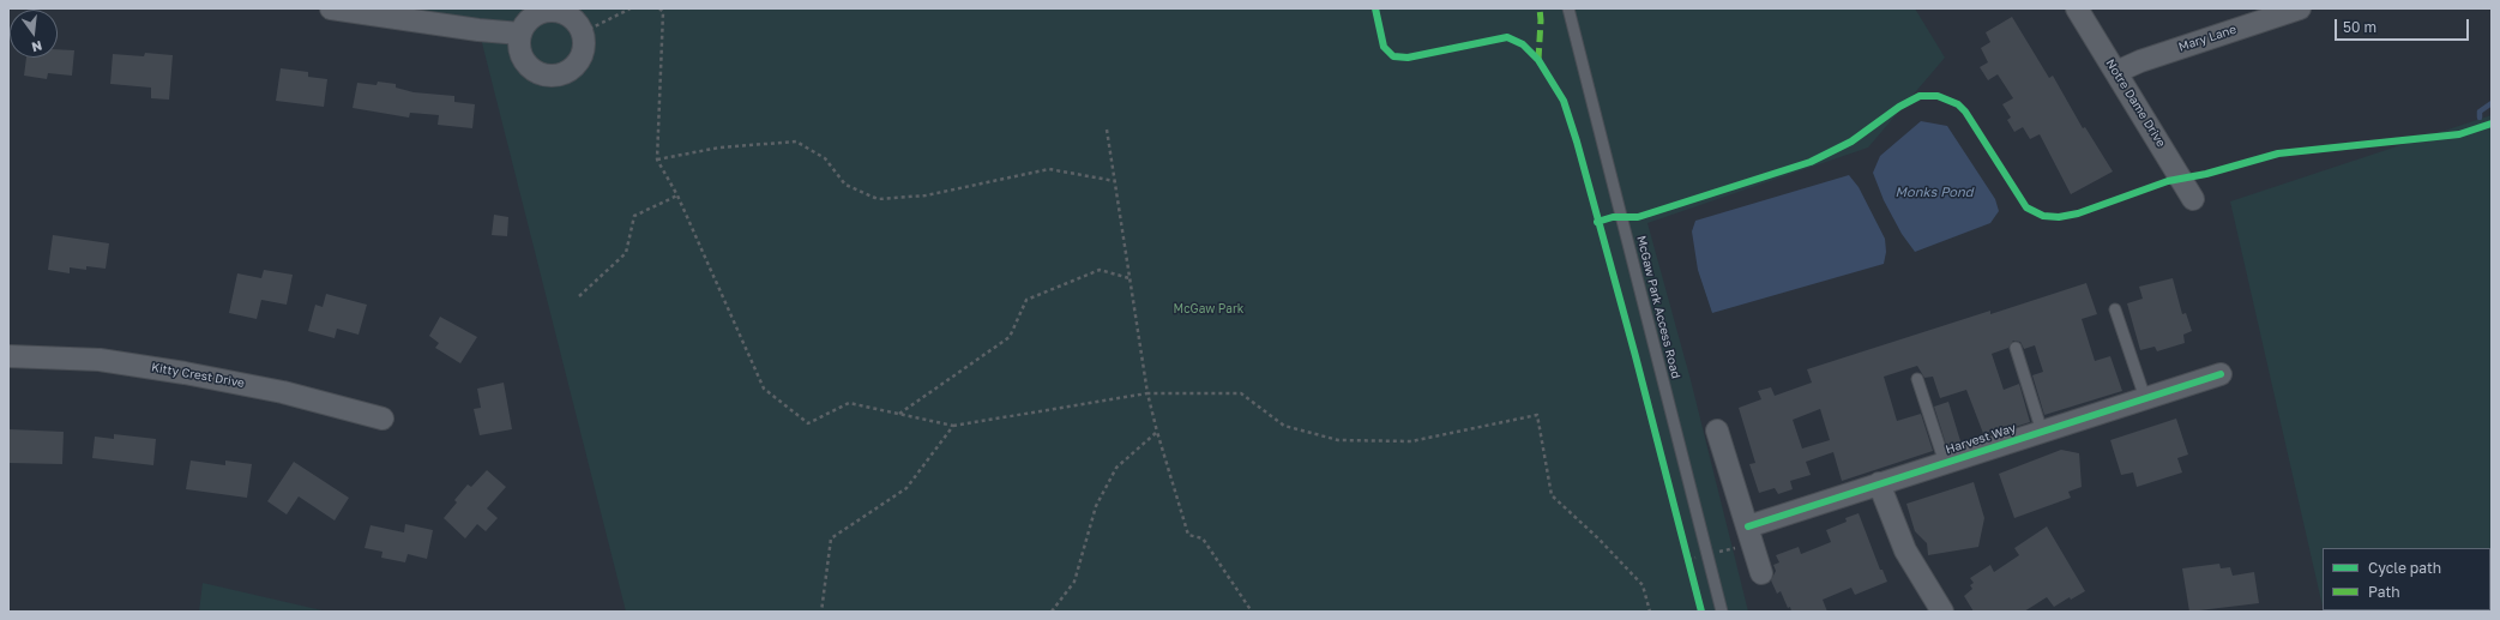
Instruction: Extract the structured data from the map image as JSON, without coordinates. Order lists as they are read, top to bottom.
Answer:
{
  "streets": {
    "street": [
      "Mary Lane",
      "Notre Dame Drive",
      "Kitty Crest Drive",
      "Harvest Way"
    ],
    "lane": ["McGaw Park Access Road"]
  },
  "crossings": [
    ["Mary Lane", "Notre Dame Drive"]
  ],
  "water": ["Monks Pond"],
  "parks": ["McGaw Park"],
  "legend": ["Cycle path", "Path"],
  "scale_bar": "50 m",
  "north": "bottom"
}
